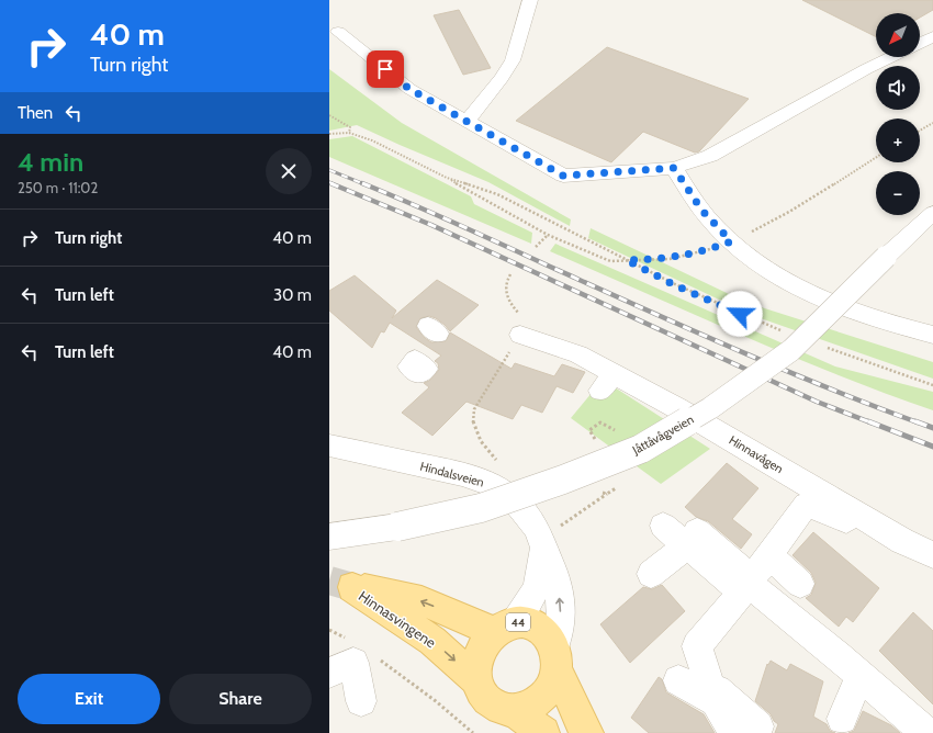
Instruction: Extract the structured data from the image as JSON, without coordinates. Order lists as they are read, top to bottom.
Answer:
{
  "streets": {
    "main road": ["Hinnasvingene", "44"],
    "street": ["Jåttåvågveien", "Hinnavågen", "Hindalsveien"]
  },
  "crossings": [
    ["Hindalsveien", "Hinnasvingene"],
    ["Hindalsveien", "44"],
    ["Hinnasvingene", "44"]
  ],
  "north": "bottom left",
  "page": {
    "turn": ["40 m", "Turn right"],
    "map_buttons": ["+", "−"],
    "then": "Then",
    "heading": ["4 min", "250 m · 11:02"],
    "list": [
      {
        "name": "Turn right",
        "value": "40 m"
      },
      {
        "name": "Turn left",
        "value": "30 m"
      },
      {
        "name": "Turn left",
        "value": "40 m"
      }
    ],
    "buttons": ["Exit", "Share"]
  }
}
